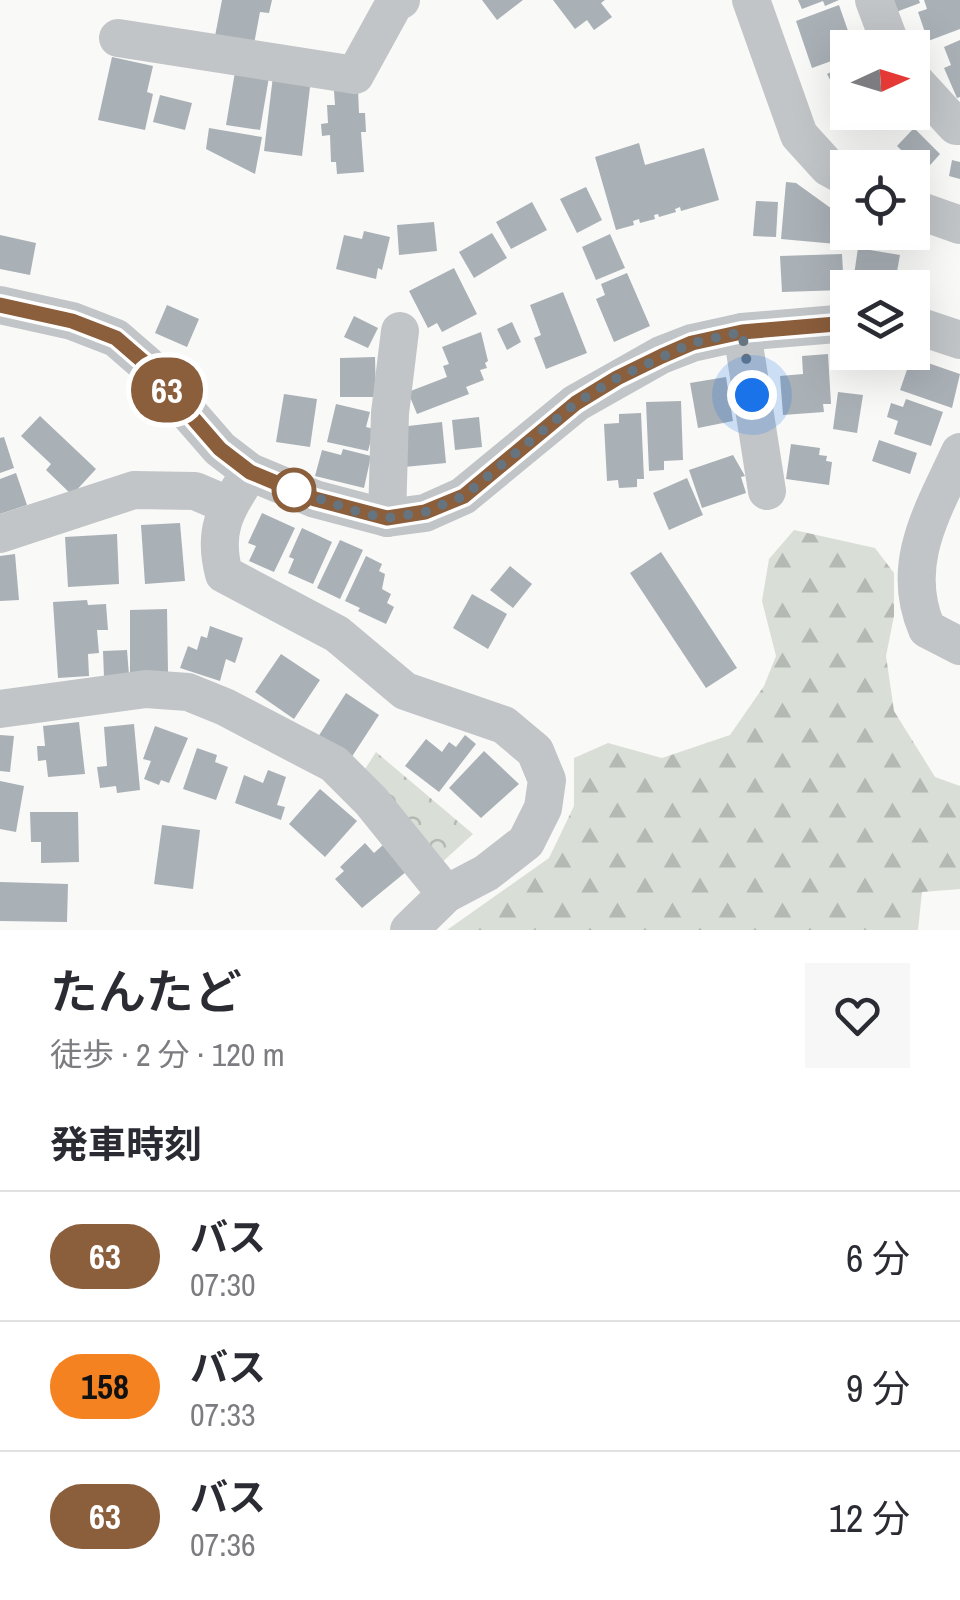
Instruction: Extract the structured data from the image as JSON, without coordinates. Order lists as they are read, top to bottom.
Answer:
{
  "lines": ["bus line 63"],
  "north": "right",
  "page": {
    "on_map": "63",
    "heading": [
      ["たんたど", "徒歩 · 2 分 · 120 m"],
      "発車時刻"
    ],
    "list": [
      {
        "mark": "63",
        "name": "バス",
        "note": "07:30",
        "value": "6 分"
      },
      {
        "mark": "158",
        "name": "バス",
        "note": "07:33",
        "value": "9 分"
      },
      {
        "mark": "63",
        "name": "バス",
        "note": "07:36",
        "value": "12 分"
      }
    ]
  }
}
